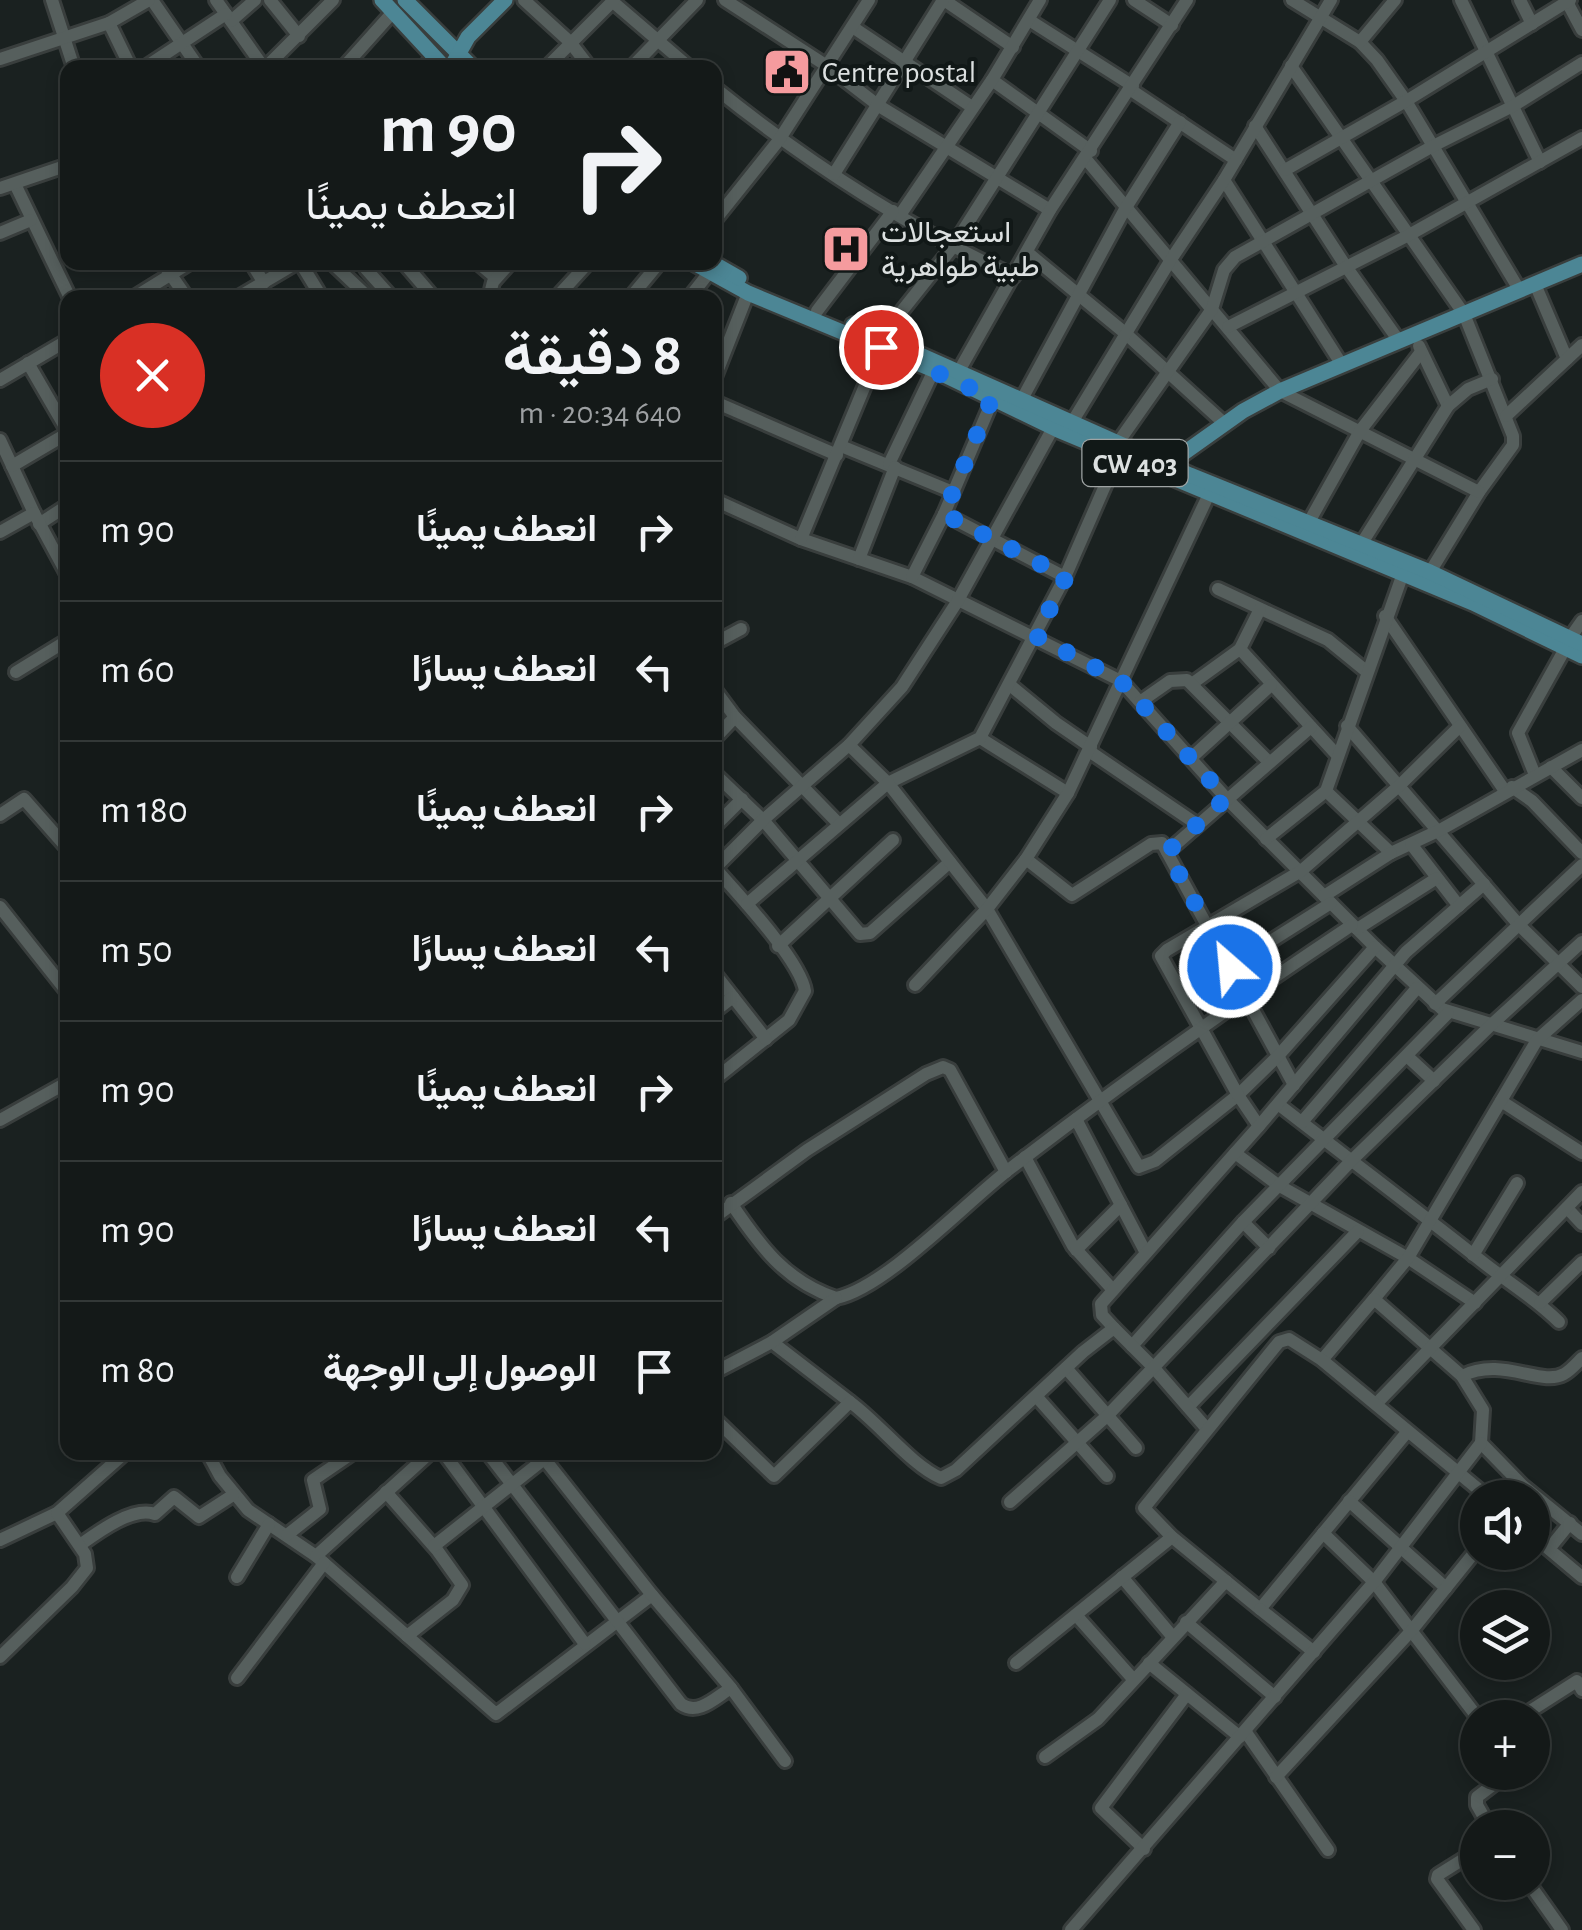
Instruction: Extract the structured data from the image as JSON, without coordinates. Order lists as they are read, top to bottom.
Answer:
{
  "streets": {
    "main road": ["CW 403"]
  },
  "places": {
    "public building": ["Centre postal"],
    "hospital": ["استعجالات طبية طواهرية"]
  },
  "page": {
    "turn": ["90 m", "انعطف يمينًا"],
    "heading": ["8 دقيقة", "640 m · 20:34"],
    "list": [
      {
        "name": "انعطف يمينًا",
        "value": "90 m"
      },
      {
        "name": "انعطف يسارًا",
        "value": "60 m"
      },
      {
        "name": "انعطف يمينًا",
        "value": "180 m"
      },
      {
        "name": "انعطف يسارًا",
        "value": "50 m"
      },
      {
        "name": "انعطف يمينًا",
        "value": "90 m"
      },
      {
        "name": "انعطف يسارًا",
        "value": "90 m"
      },
      {
        "name": "الوصول إلى الوجهة",
        "value": "80 m"
      }
    ],
    "map_buttons": ["+", "−"]
  }
}
